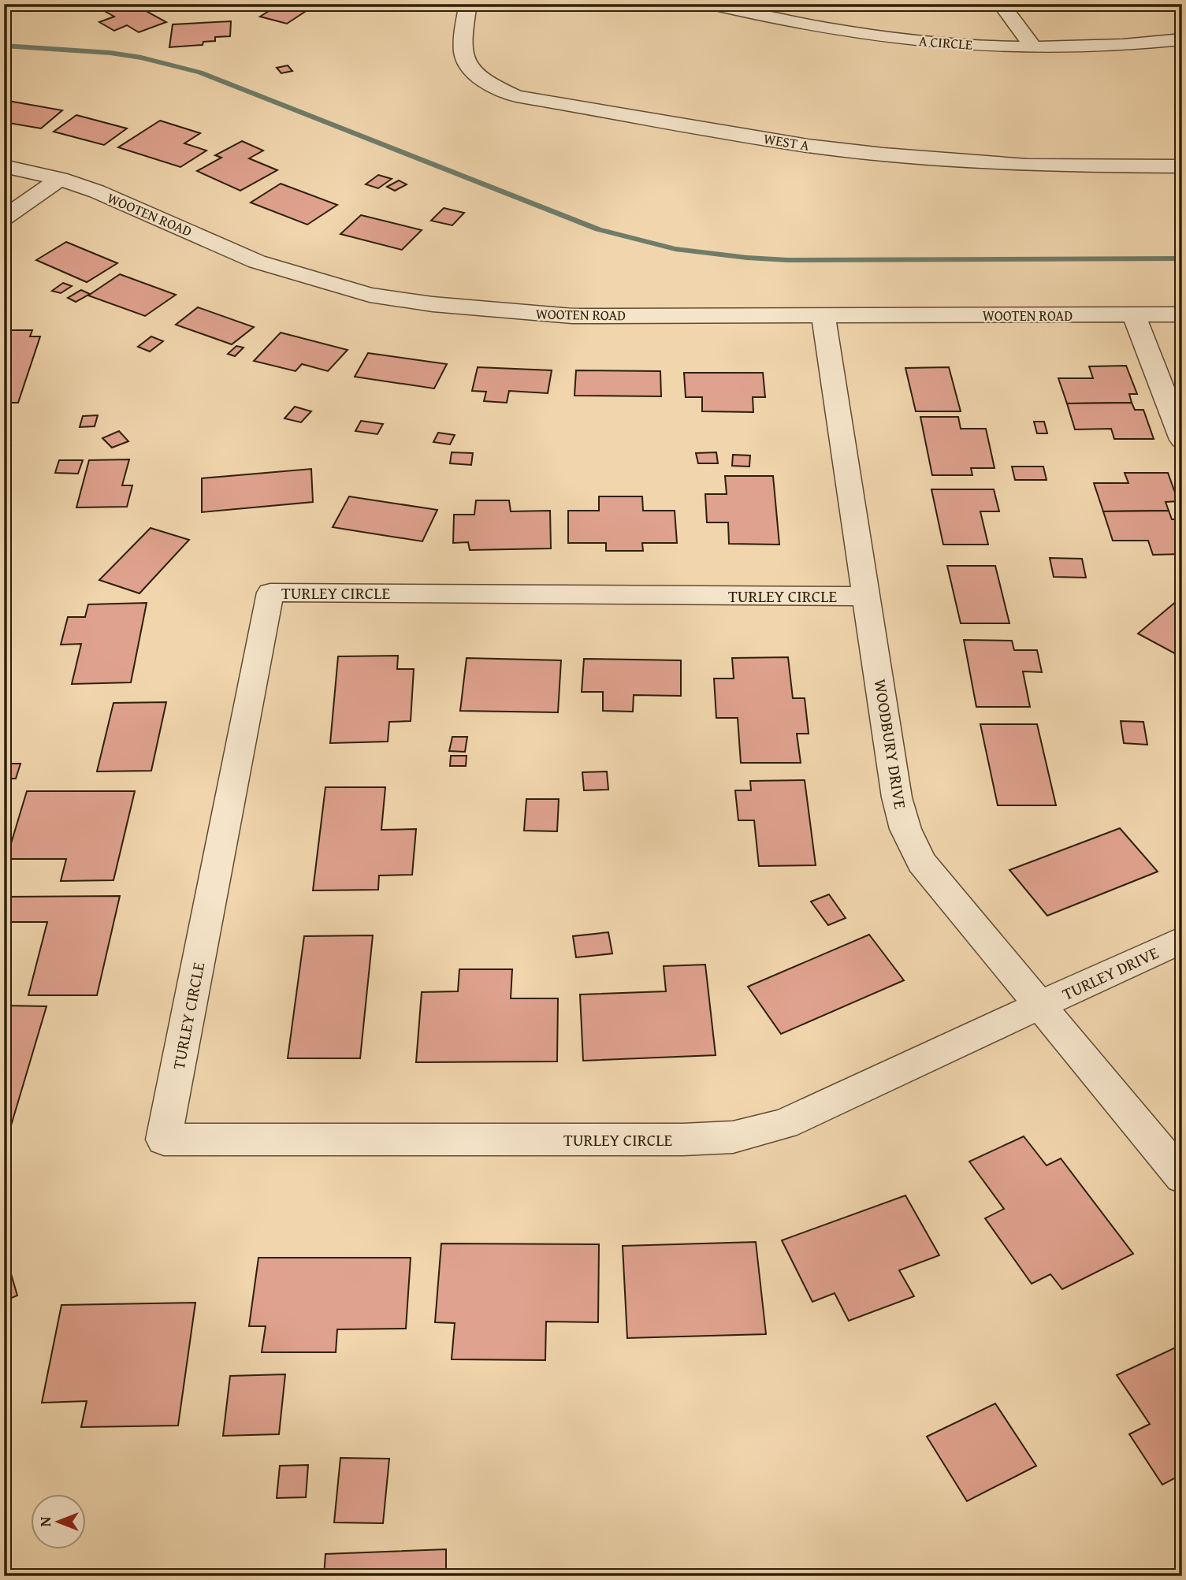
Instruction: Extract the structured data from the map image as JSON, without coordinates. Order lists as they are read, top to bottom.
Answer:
{
  "streets": {
    "street": [
      "A CIRCLE",
      "WEST A",
      "WOOTEN ROAD",
      "TURLEY CIRCLE",
      "WOODBURY DRIVE",
      "TURLEY DRIVE"
    ]
  },
  "crossings": [
    ["WOOTEN ROAD", "WOODBURY DRIVE"],
    ["TURLEY CIRCLE", "WOODBURY DRIVE"],
    ["TURLEY CIRCLE", "TURLEY DRIVE"],
    ["WOODBURY DRIVE", "TURLEY DRIVE"]
  ],
  "north": "left"
}
